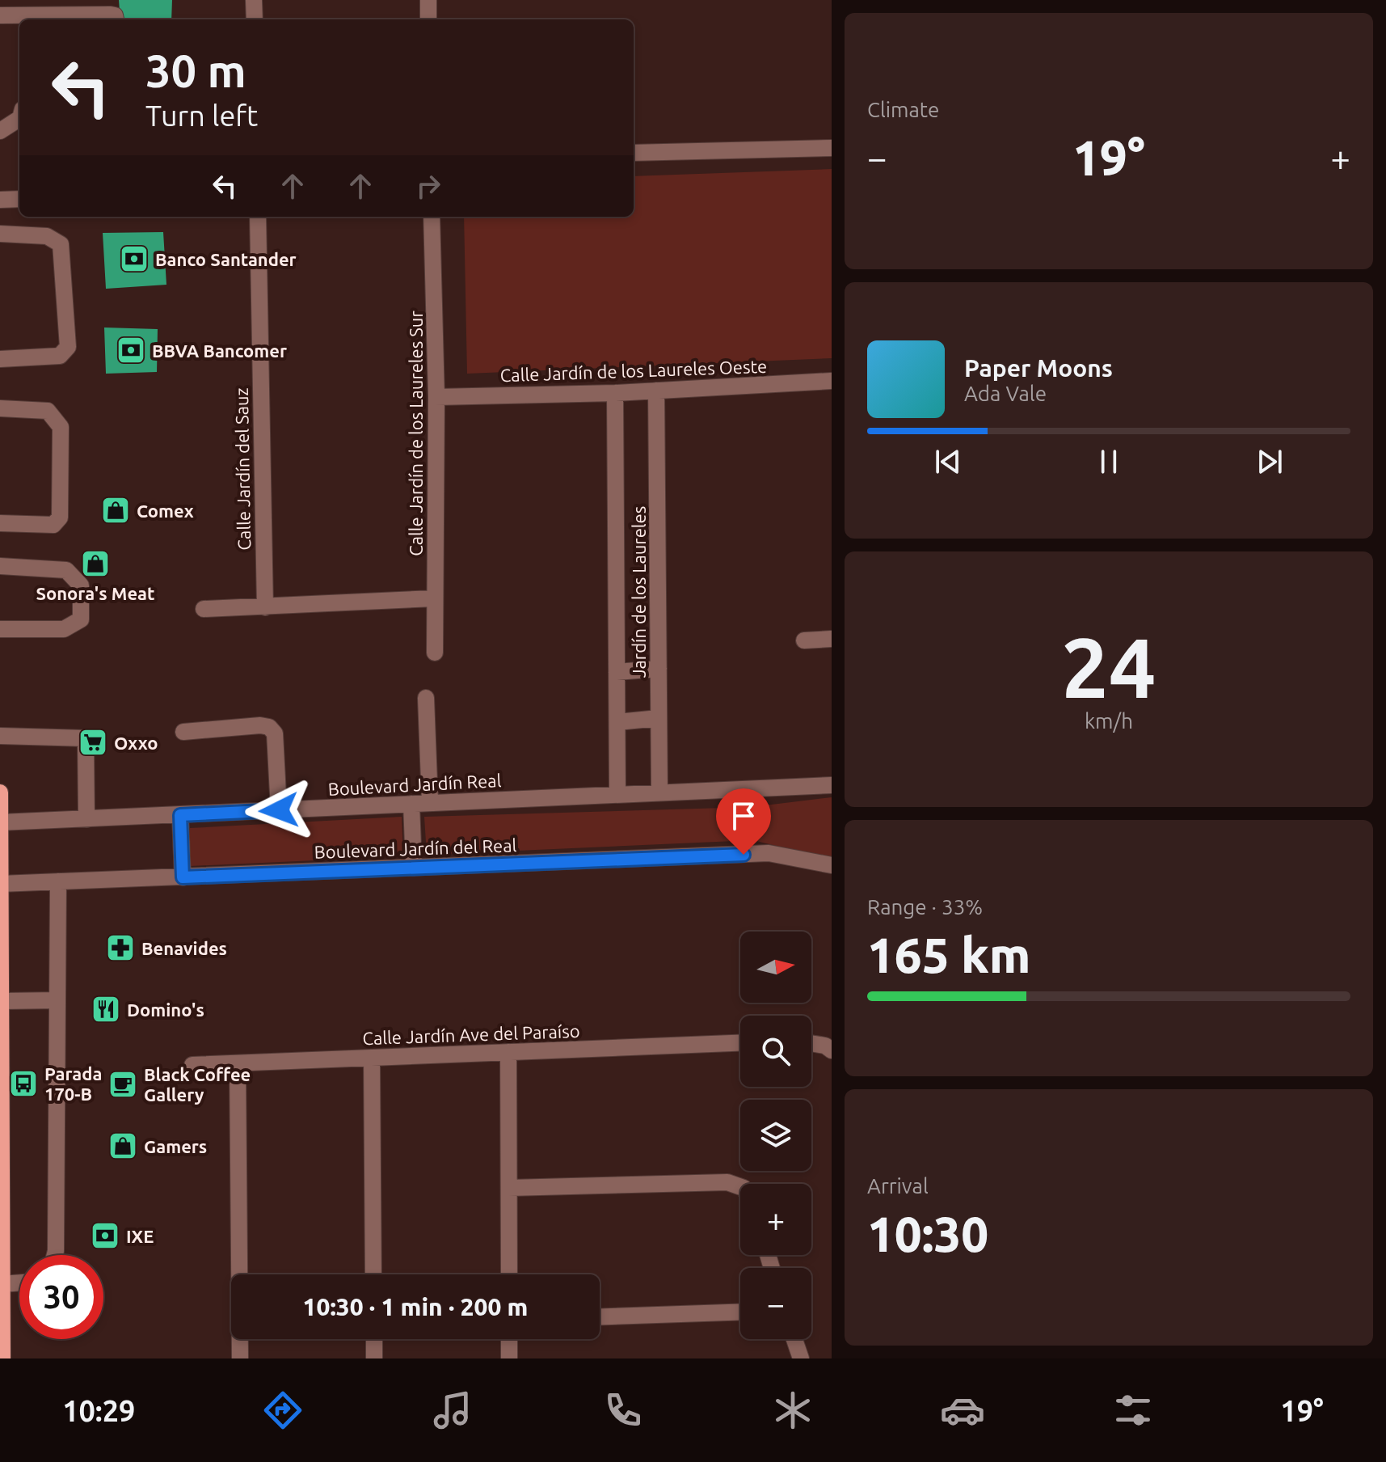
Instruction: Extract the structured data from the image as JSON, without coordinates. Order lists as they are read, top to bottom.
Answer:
{
  "streets": {
    "street": [
      "Calle Jardín de los Laureles Oeste",
      "Calle Jardín de los Laureles Sur",
      "Calle Jardín del Sauz",
      "Jardín de los Laureles",
      "Boulevard Jardín Real",
      "Boulevard Jardín del Real",
      "Calle Jardín Ave del Paraíso"
    ]
  },
  "crossings": [
    ["Calle Jardín de los Laureles Oeste", "Calle Jardín de los Laureles Sur"],
    ["Calle Jardín de los Laureles Oeste", "Jardín de los Laureles"],
    ["Jardín de los Laureles", "Boulevard Jardín Real"]
  ],
  "places": {
    "bank": ["Banco Santander", "BBVA Bancomer", "IXE"],
    "shop": ["Comex", "Sonora's Meat", "Gamers"],
    "supermarket": ["Oxxo"],
    "pharmacy": ["Benavides"],
    "restaurant": ["Domino's"],
    "bus stop": ["Parada 170-B"],
    "cafe": ["Black Coffee Gallery"]
  },
  "north": "right",
  "page": {
    "tile": [
      "Climate",
      ["24", "km/h"],
      ["Range · 33%", "165 km"],
      ["Arrival", "10:30"]
    ],
    "turn": ["30 m", "Turn left"],
    "heat": ["−", "19°", "+"],
    "song": ["Paper Moons", "Ada Vale"],
    "map_buttons": ["+", "−"],
    "limit": "30",
    "trip": "10:30 · 1 min · 200 m",
    "tabs": ["10:29", "19°"]
  }
}
